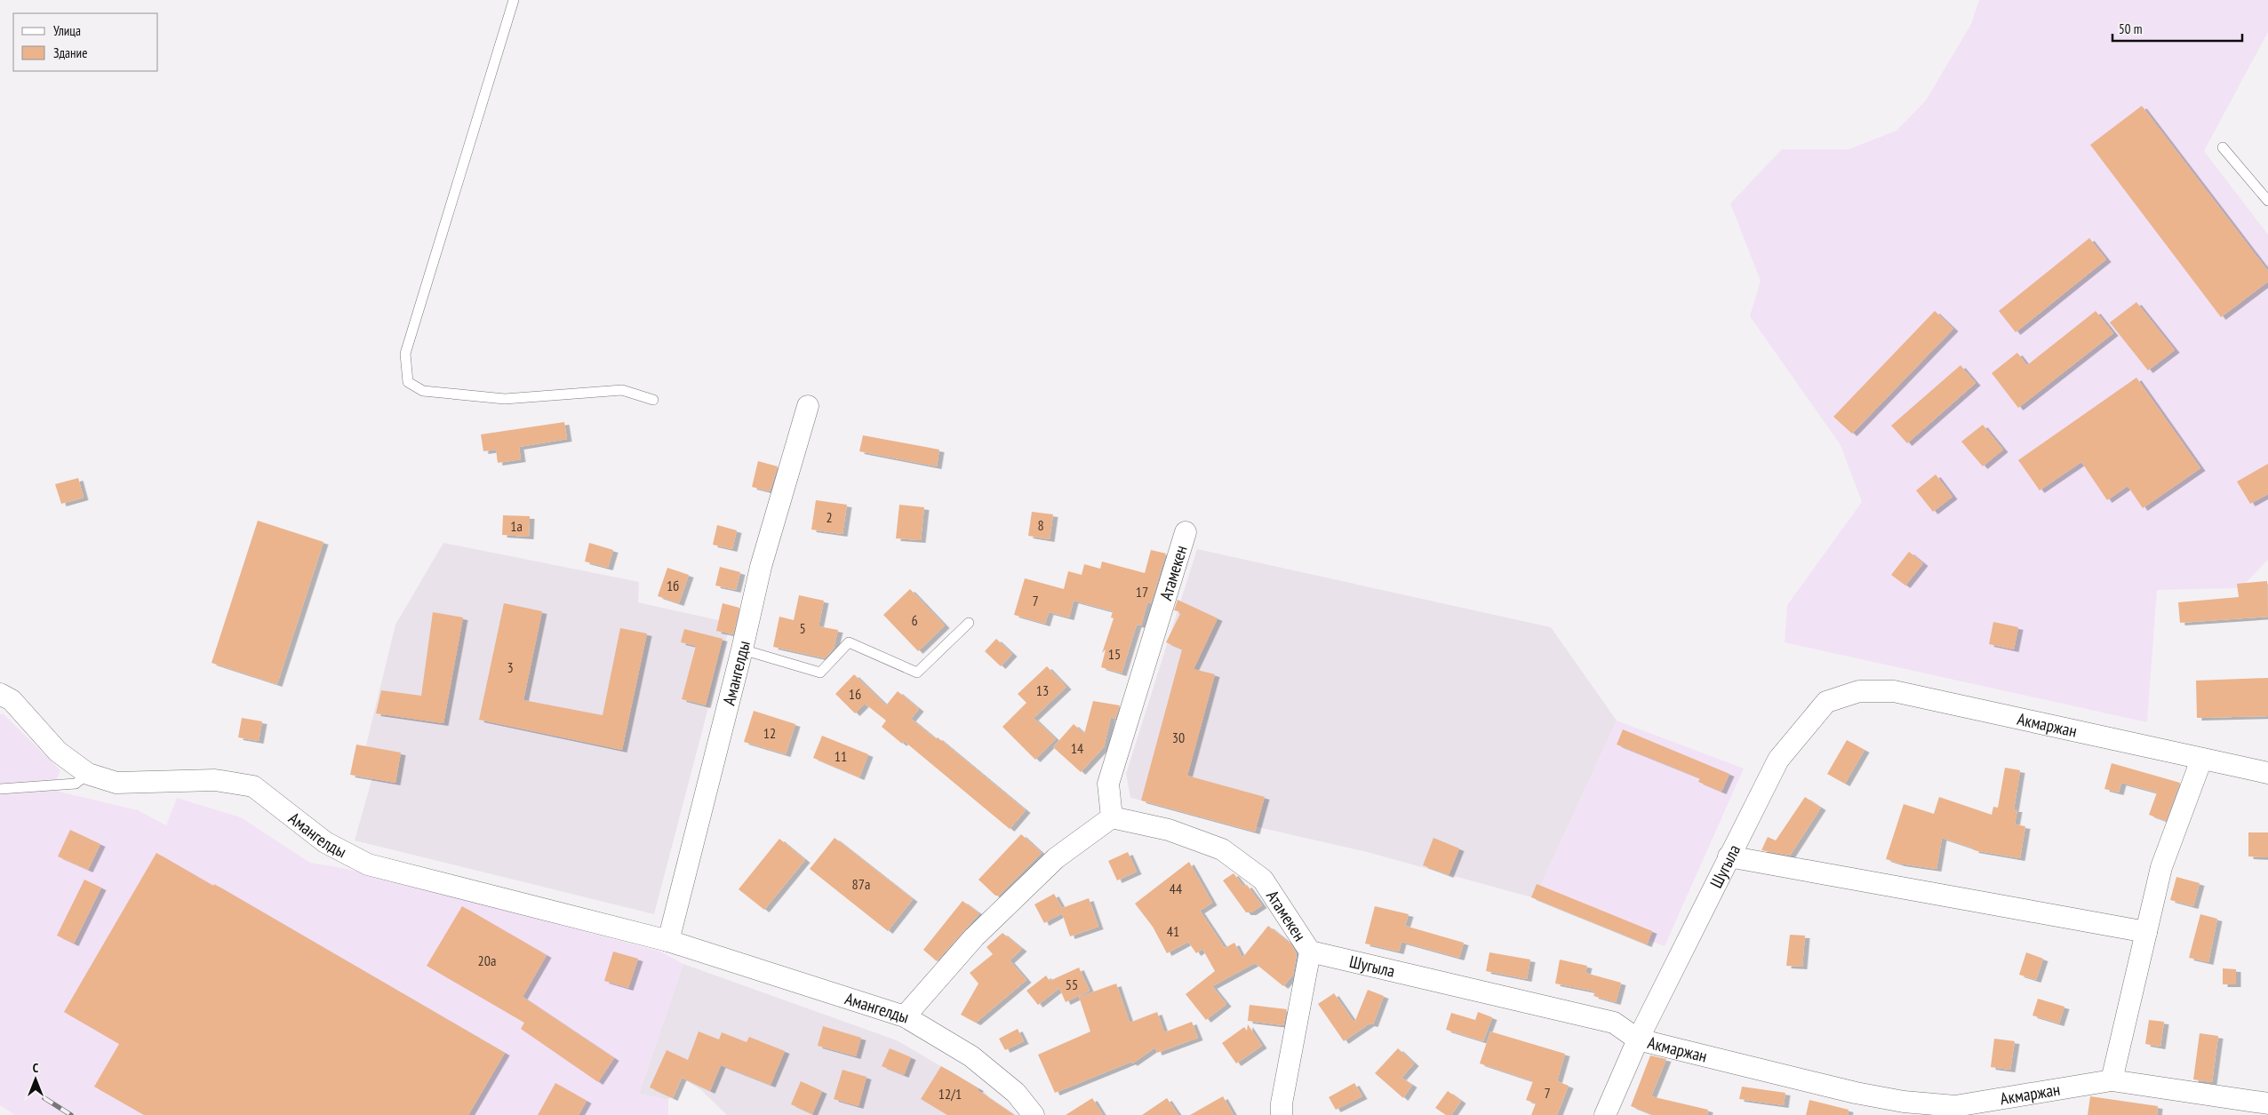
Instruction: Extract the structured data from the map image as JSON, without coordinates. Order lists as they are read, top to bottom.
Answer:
{
  "streets": {
    "street": [
      "Атамекен",
      "Амангелды",
      "Акмаржан",
      "Шугыла"
    ]
  },
  "crossings": [
    ["Атамекен", "Шугыла"],
    ["Акмаржан", "Шугыла"]
  ],
  "house_numbers": [
    "2",
    "8",
    "1а",
    "1б",
    "17",
    "7",
    "6",
    "5",
    "15",
    "3",
    "13",
    "16",
    "12",
    "30",
    "14",
    "11",
    "87а",
    "44",
    "41",
    "20а",
    "55",
    "7",
    "12/1"
  ],
  "legend": ["Улица", "Здание"],
  "scale_bar": "50 m",
  "north": "top"
}
